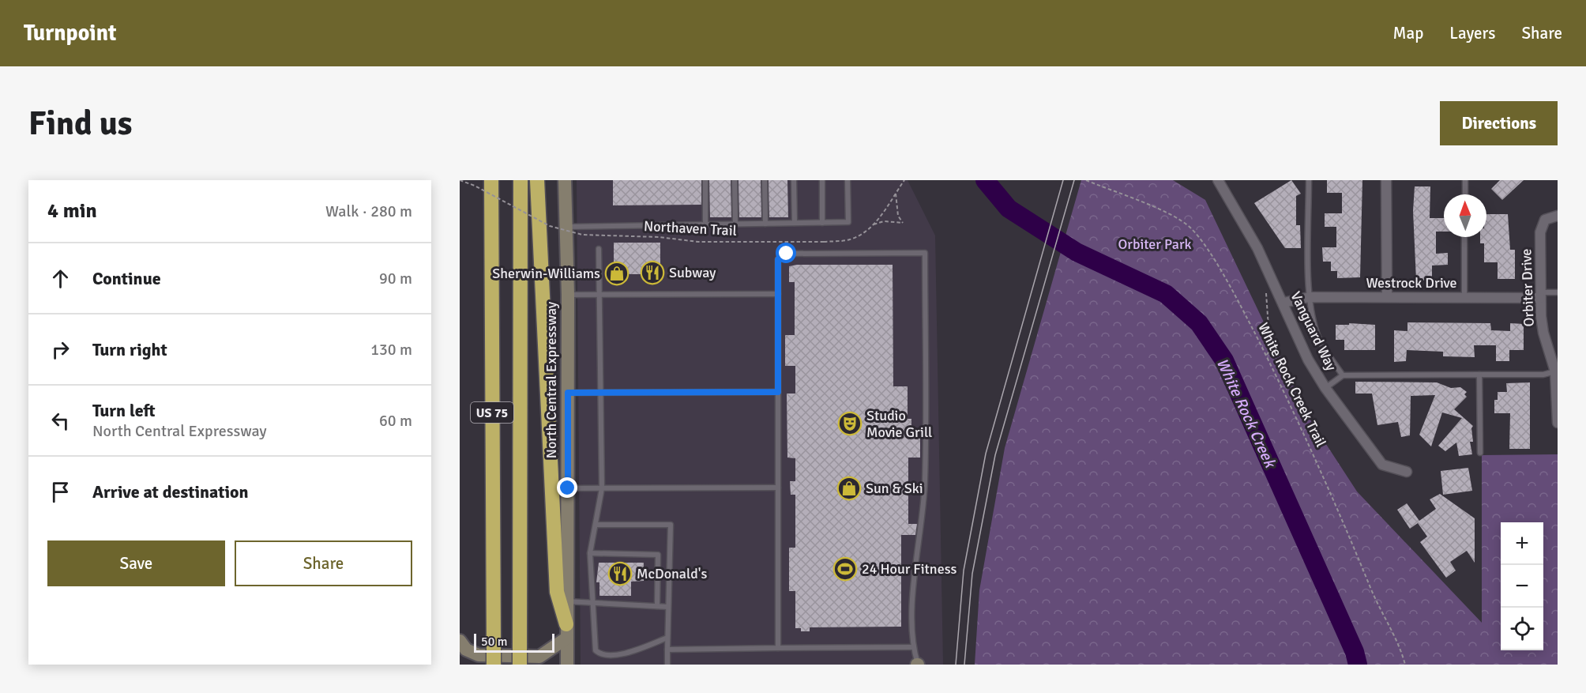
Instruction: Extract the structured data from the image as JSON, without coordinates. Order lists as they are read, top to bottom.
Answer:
{
  "streets": {
    "highway": ["US 75"],
    "main road": ["North Central Expressway"],
    "street": ["Westrock Drive", "Orbiter Drive", "Vanguard Way"],
    "path": ["Northaven Trail", "White Rock Creek Trail"]
  },
  "crossings": [
    ["Westrock Drive", "Orbiter Drive"],
    ["Westrock Drive", "Vanguard Way"]
  ],
  "water": ["White Rock Creek"],
  "parks": ["Orbiter Park"],
  "places": {
    "restaurant": ["Subway", "McDonald's"],
    "shop": ["Sherwin-Williams", "Sun & Ski"],
    "theatre": ["Studio Movie Grill"],
    "sports": ["24 Hour Fitness"]
  },
  "scale_bar": "50 m",
  "north": "top",
  "page": {
    "header": "Turnpoint",
    "nav": ["Map", "Layers", "Share"],
    "buttons": [
      "Directions",
      ["Save", "Share"]
    ],
    "title": "Find us",
    "heading": ["4 min", "Walk · 280 m"],
    "list": [
      ["Continue", "90 m"],
      ["Turn right", "130 m"],
      ["Turn left", "North Central Expressway", "60 m"],
      "Arrive at destination"
    ],
    "map_buttons": ["+", "−"],
    "scale": "50 m"
  }
}
